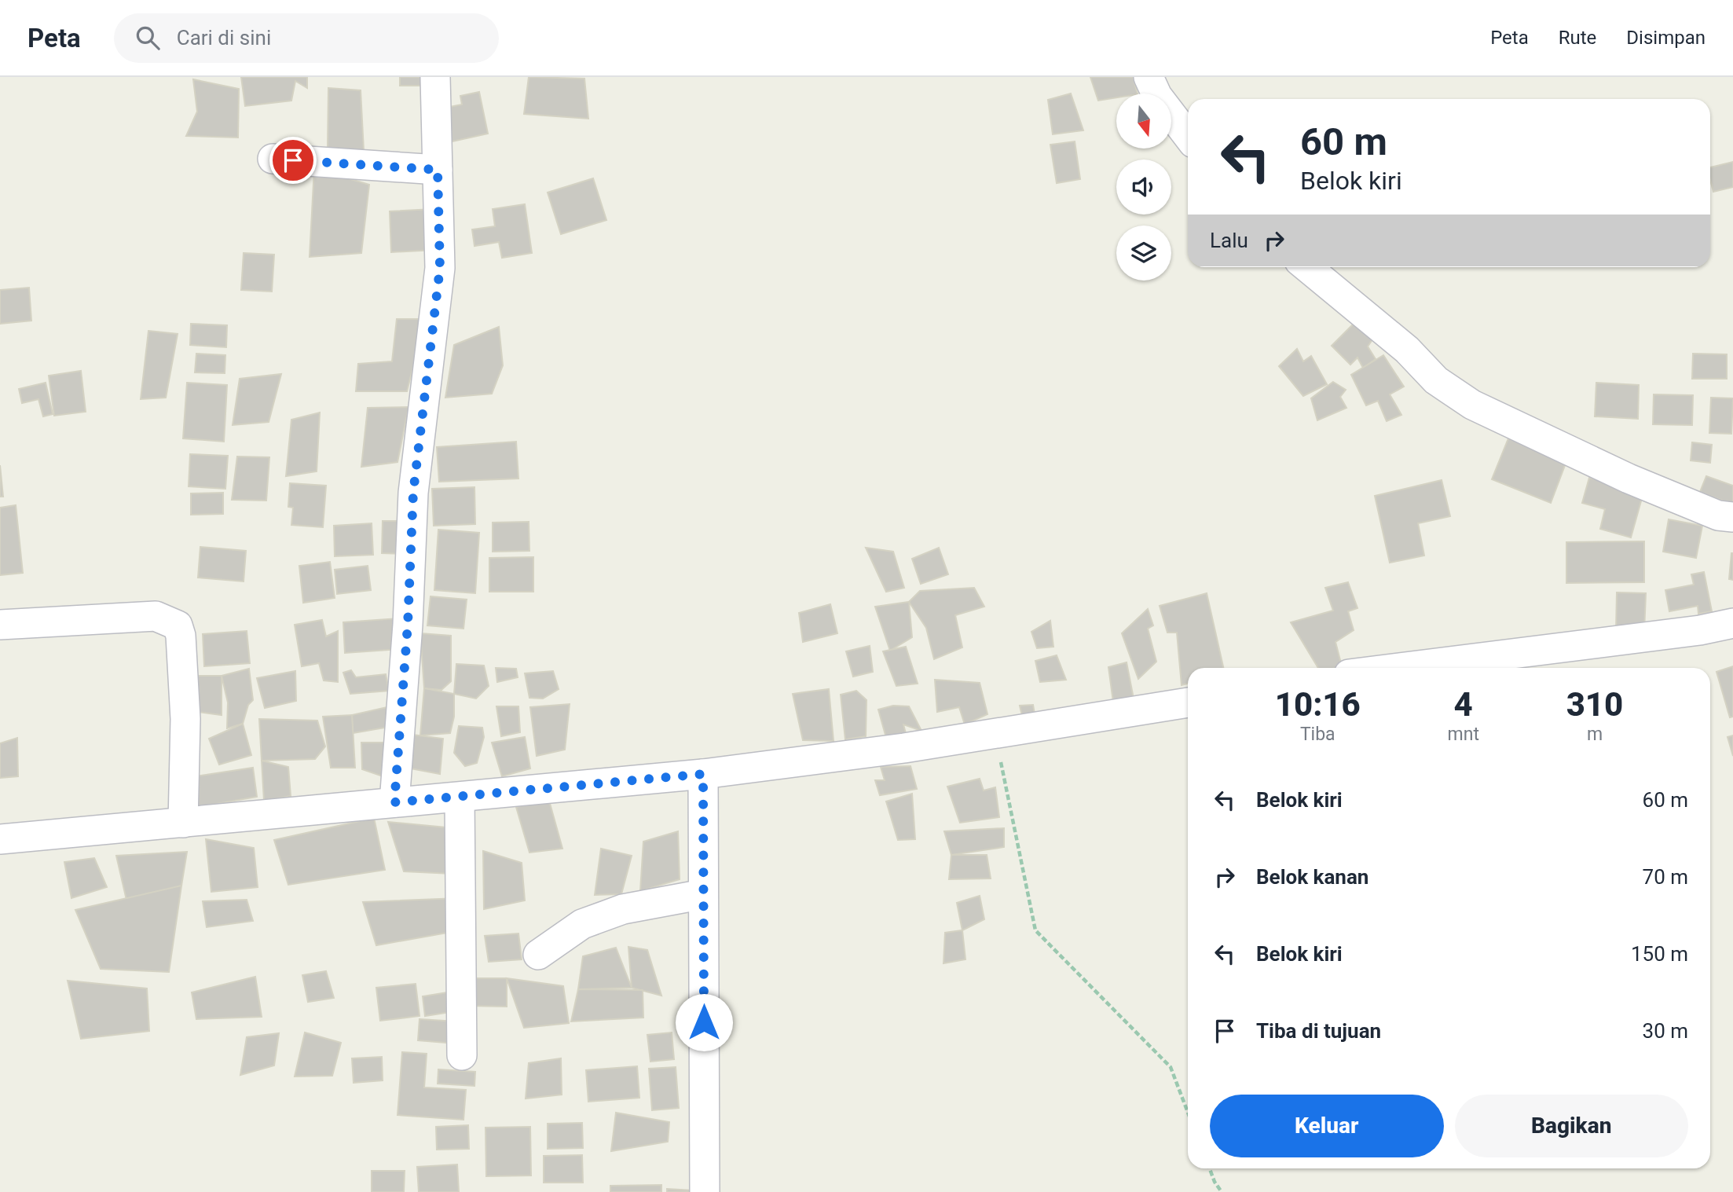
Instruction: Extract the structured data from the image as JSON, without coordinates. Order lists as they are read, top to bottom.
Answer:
{
  "north": "bottom",
  "page": {
    "header": "Peta",
    "search": "Cari di sini",
    "nav": ["Peta", "Rute", "Disimpan"],
    "turn": ["60 m", "Belok kiri"],
    "then": "Lalu",
    "eta": [
      "10:16",
      "Tiba",
      "4",
      "mnt",
      "310",
      "m"
    ],
    "list": [
      {
        "name": "Belok kiri",
        "value": "60 m"
      },
      {
        "name": "Belok kanan",
        "value": "70 m"
      },
      {
        "name": "Belok kiri",
        "value": "150 m"
      },
      {
        "name": "Tiba di tujuan",
        "value": "30 m"
      }
    ],
    "buttons": ["Keluar", "Bagikan"]
  }
}
